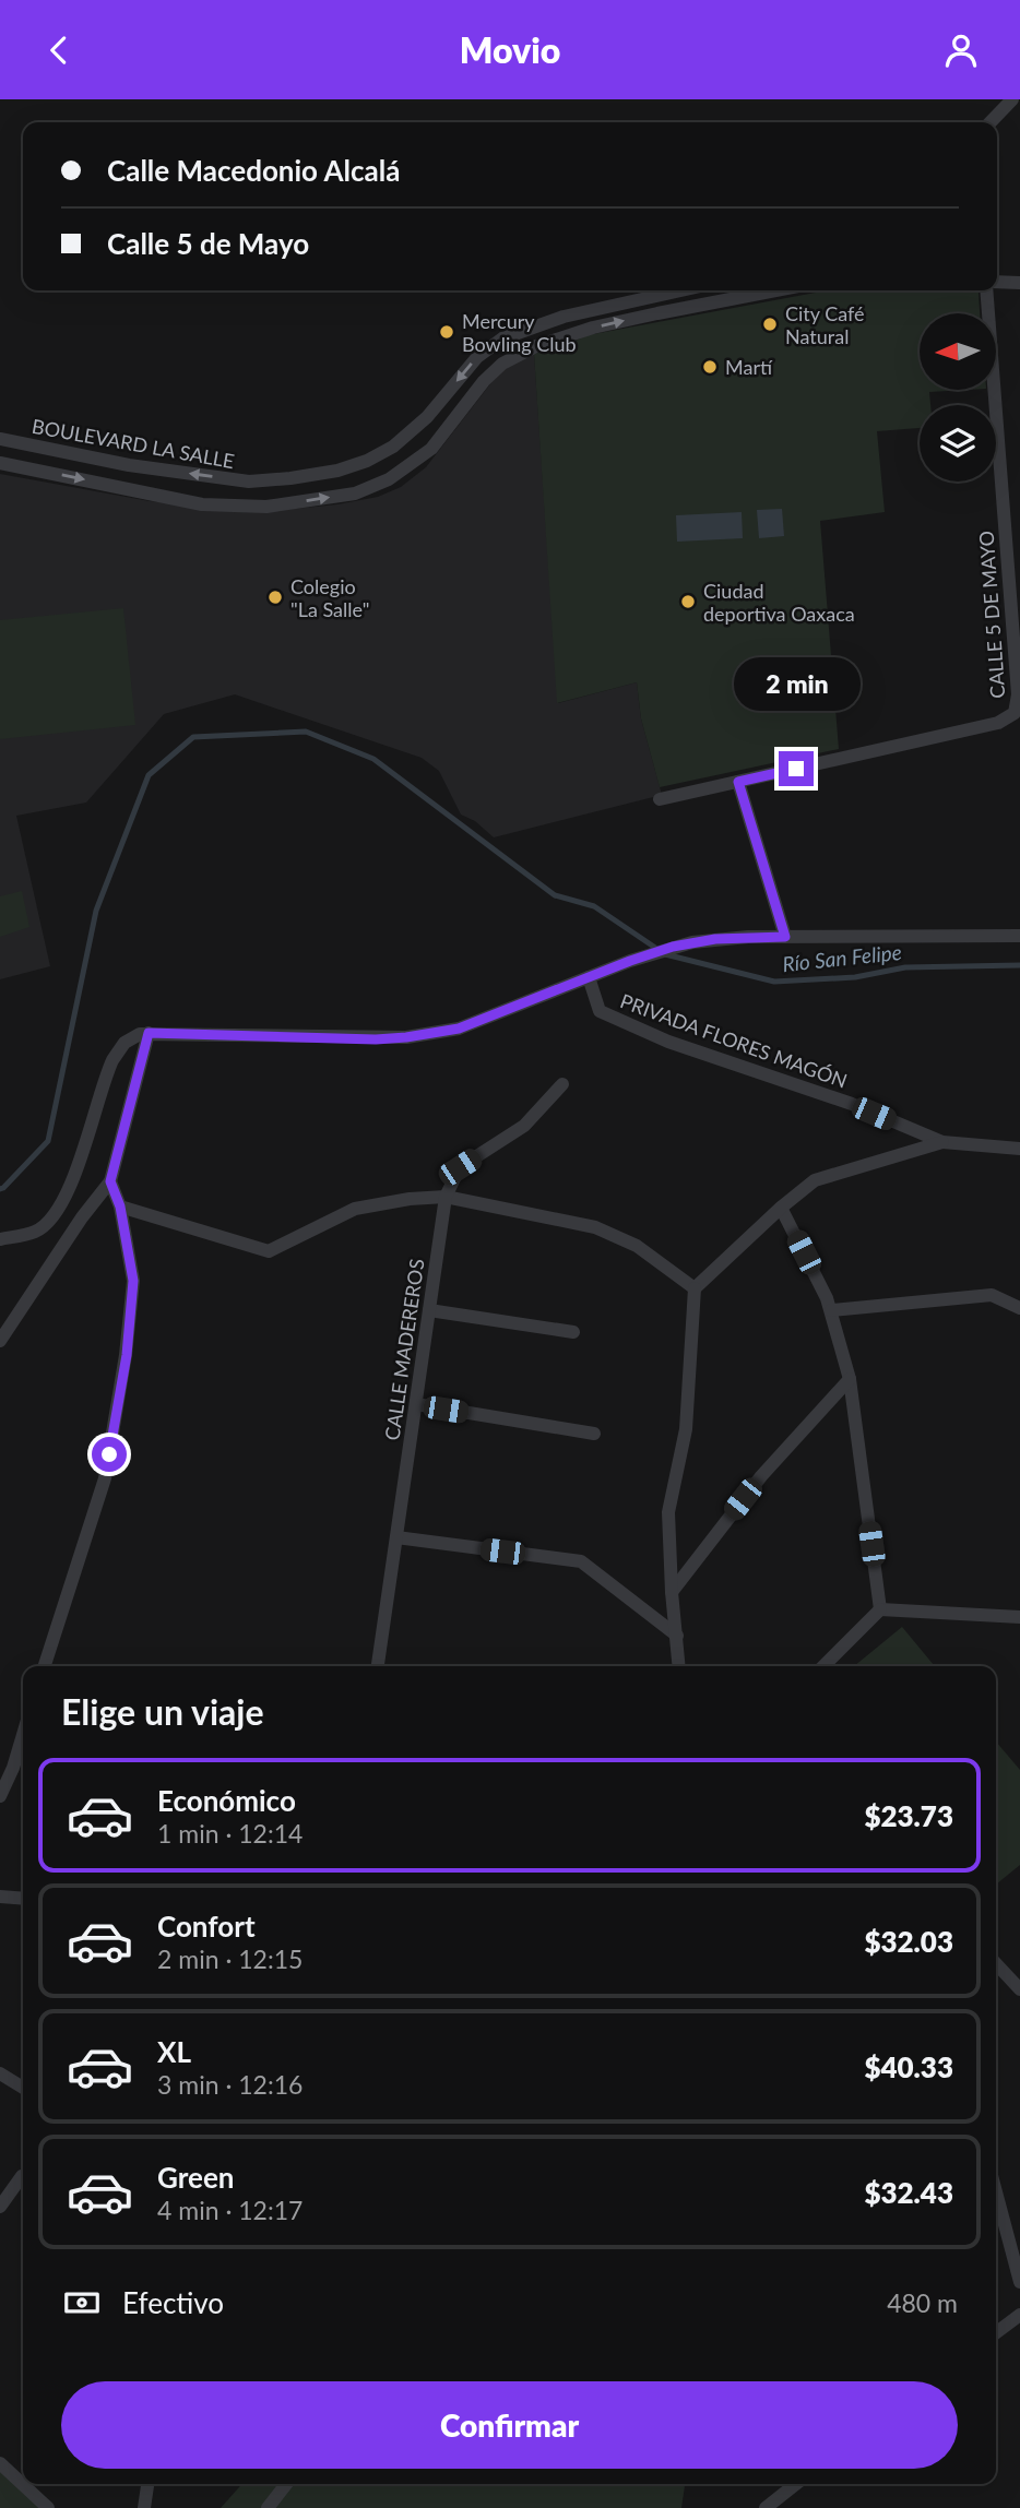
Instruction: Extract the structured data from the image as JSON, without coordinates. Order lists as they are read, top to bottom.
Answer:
{
  "streets": {
    "street": [
      "BOULEVARD LA SALLE",
      "CALLE 5 DE MAYO",
      "PRIVADA FLORES MAGÓN",
      "CALLE MADEREROS"
    ]
  },
  "water": ["Río San Felipe"],
  "places": [
    "City Café Natural",
    "Mercury Bowling Club",
    "Martí",
    "Colegio \"La Salle\"",
    "Ciudad deportiva Oaxaca"
  ],
  "north": "left",
  "page": {
    "header": "Movio",
    "banner": ["Calle Macedonio Alcalá", "Calle 5 de Mayo"],
    "bubble": "2 min",
    "heading": "Elige un viaje",
    "list": [
      {
        "name": "Económico",
        "note": "1 min · 12:14",
        "value": "$23.73"
      },
      {
        "name": "Confort",
        "note": "2 min · 12:15",
        "value": "$32.03"
      },
      {
        "name": "XL",
        "note": "3 min · 12:16",
        "value": "$40.33"
      },
      {
        "name": "Green",
        "note": "4 min · 12:17",
        "value": "$32.43"
      }
    ],
    "pay": ["Efectivo", "480 m"],
    "buttons": "Confirmar"
  }
}
